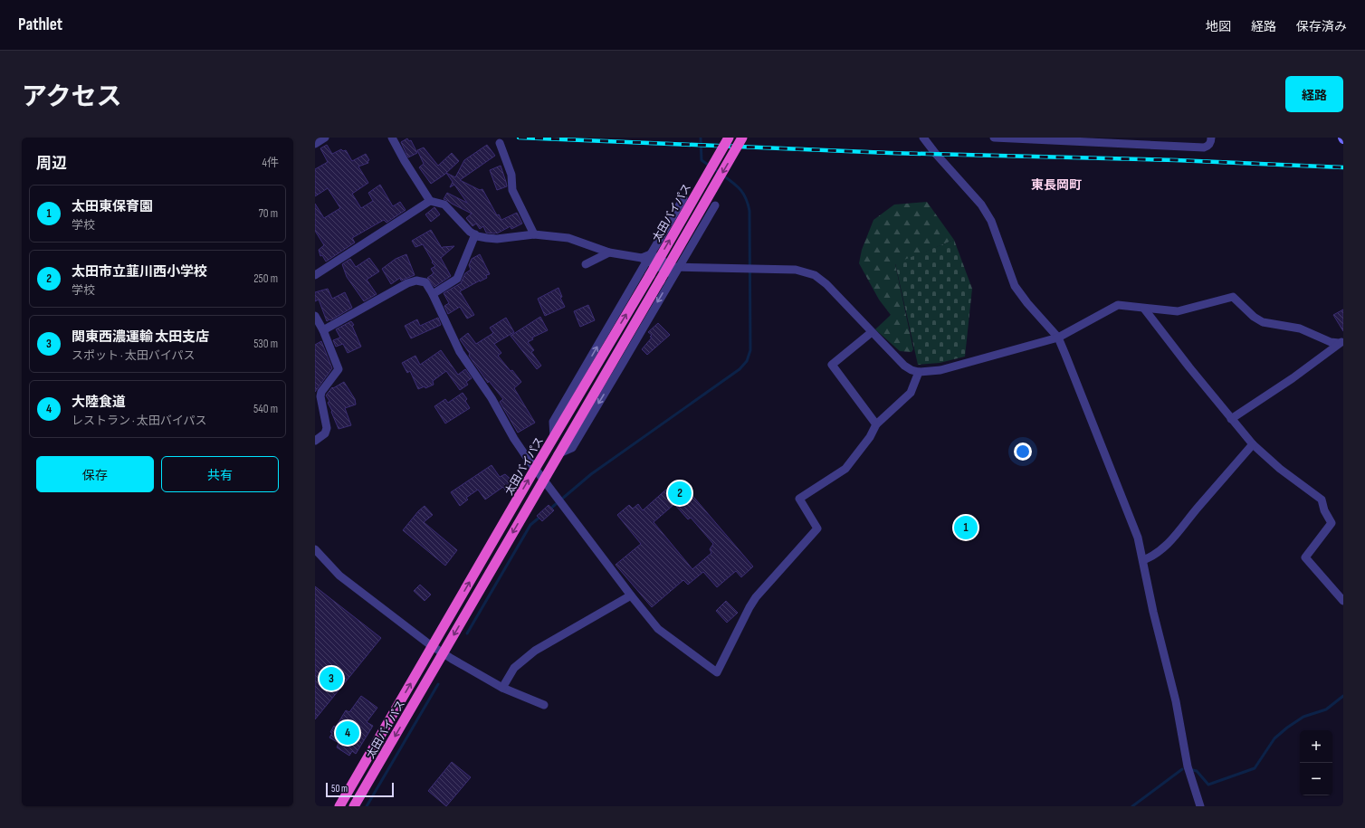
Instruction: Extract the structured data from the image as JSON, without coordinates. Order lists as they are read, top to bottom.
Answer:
{
  "streets": {
    "highway": ["太田バイパス"]
  },
  "districts": ["東長岡町"],
  "scale_bar": "50 m",
  "page": {
    "header": "Pathlet",
    "nav": ["地図", "経路", "保存済み"],
    "title": "アクセス",
    "buttons": [
      "経路",
      ["保存", "共有"]
    ],
    "heading": ["周辺", "4件"],
    "list": [
      {
        "mark": "1",
        "name": "太田東保育園",
        "note": "学校",
        "value": "70 m"
      },
      {
        "mark": "2",
        "name": "太田市立韮川西小学校",
        "note": "学校",
        "value": "250 m"
      },
      {
        "mark": "3",
        "name": "関東西濃運輸 太田支店",
        "note": "スポット · 太田バイパス",
        "value": "530 m"
      },
      {
        "mark": "4",
        "name": "大陸食道",
        "note": "レストラン · 太田バイパス",
        "value": "540 m"
      }
    ],
    "pins": [
      "2",
      "1",
      "3",
      "4"
    ],
    "map_buttons": ["+", "−"],
    "scale": "50 m"
  }
}
